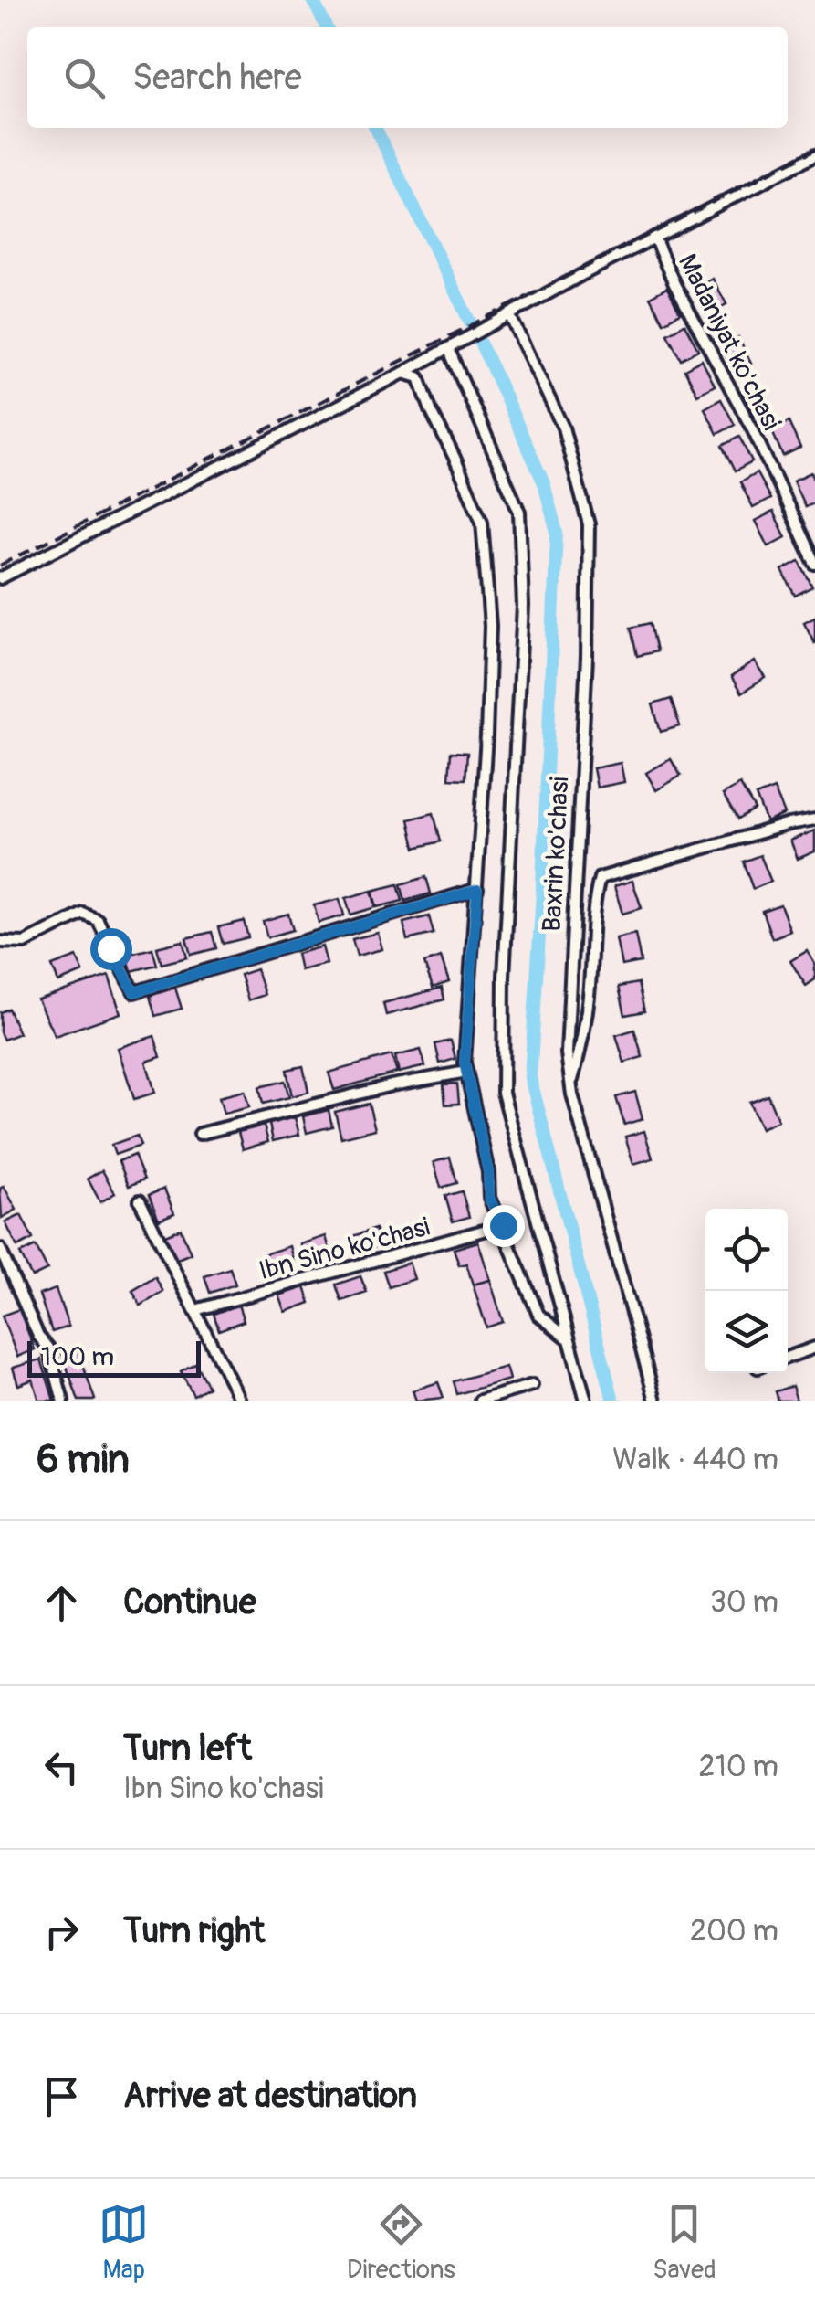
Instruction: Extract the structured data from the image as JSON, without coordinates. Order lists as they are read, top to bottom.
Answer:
{
  "streets": {
    "street": ["Madaniyat ko'chasi", "Baxrin ko'chasi", "Ibn Sino ko'chasi"]
  },
  "scale_bar": "100 m",
  "page": {
    "search": "Search here",
    "scale": "100 m",
    "heading": ["6 min", "Walk · 440 m"],
    "list": [
      ["Continue", "30 m"],
      ["Turn left", "Ibn Sino ko'chasi", "210 m"],
      ["Turn right", "200 m"],
      "Arrive at destination"
    ],
    "nav": ["Map", "Directions", "Saved"]
  }
}
